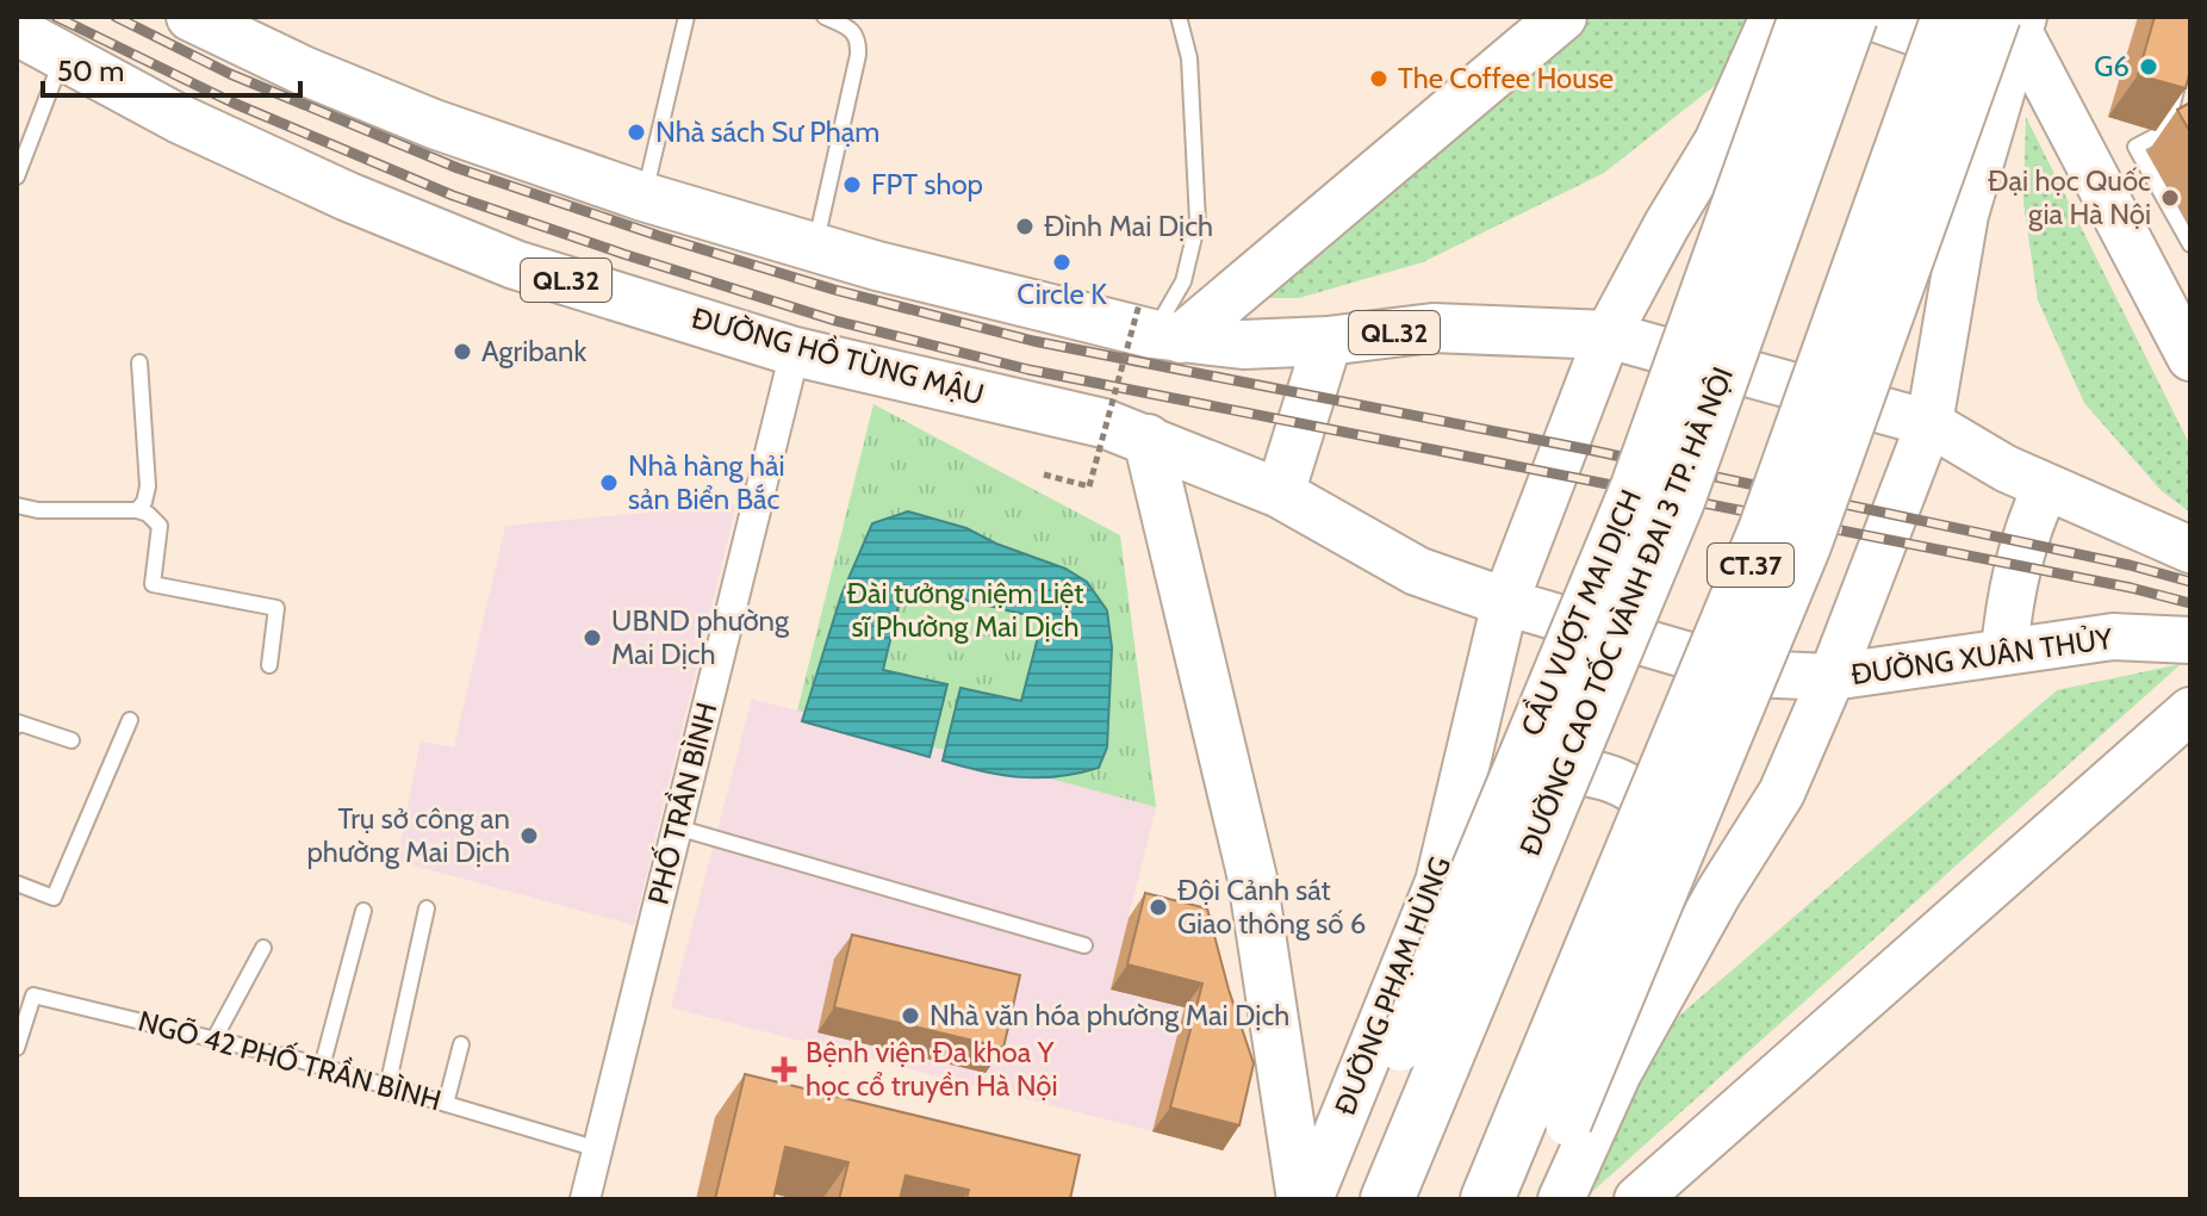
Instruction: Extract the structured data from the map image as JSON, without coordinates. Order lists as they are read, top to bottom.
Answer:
{
  "streets": {
    "highway": [
      "QL.32",
      "ĐƯỜNG HỒ TÙNG MẬU",
      "CT.37",
      "ĐƯỜNG CAO TỐC VÀNH ĐAI 3 TP. HÀ NỘI"
    ],
    "main road": ["CẦU VƯỢT MAI DỊCH", "ĐƯỜNG XUÂN THỦY", "ĐƯỜNG PHẠM HÙNG"],
    "street": ["PHỐ TRẦN BÌNH"],
    "lane": ["NGÕ 42 PHỐ TRẦN BÌNH"]
  },
  "crossings": [
    ["QL.32", "ĐƯỜNG PHẠM HÙNG"],
    ["ĐƯỜNG HỒ TÙNG MẬU", "ĐƯỜNG XUÂN THỦY"],
    ["ĐƯỜNG HỒ TÙNG MẬU", "PHỐ TRẦN BÌNH"],
    ["ĐƯỜNG HỒ TÙNG MẬU", "ĐƯỜNG PHẠM HÙNG"],
    ["ĐƯỜNG CAO TỐC VÀNH ĐAI 3 TP. HÀ NỘI", "CẦU VƯỢT MAI DỊCH"],
    ["ĐƯỜNG XUÂN THỦY", "ĐƯỜNG PHẠM HÙNG"],
    ["PHỐ TRẦN BÌNH", "NGÕ 42 PHỐ TRẦN BÌNH"]
  ],
  "parks": ["Đài tưởng niệm Liệt sĩ Phường Mai Dịch"],
  "places": {
    "other": [
      "G6",
      "The Coffee House",
      "Nhà sách Sư Phạm",
      "FPT shop",
      "Đại học Quốc gia Hà Nội",
      "Đình Mai Dịch",
      "Circle K",
      "Agribank",
      "Nhà hàng hải sản Biển Bắc",
      "UBND phường Mai Dịch",
      "Trụ sở công an phường Mai Dịch",
      "Đội Cảnh sát Giao thông số 6",
      "Nhà văn hóa phường Mai Dịch"
    ],
    "health": ["Bệnh viện Đa khoa Y học cổ truyền Hà Nội"]
  },
  "scale_bar": "50 m"
}
